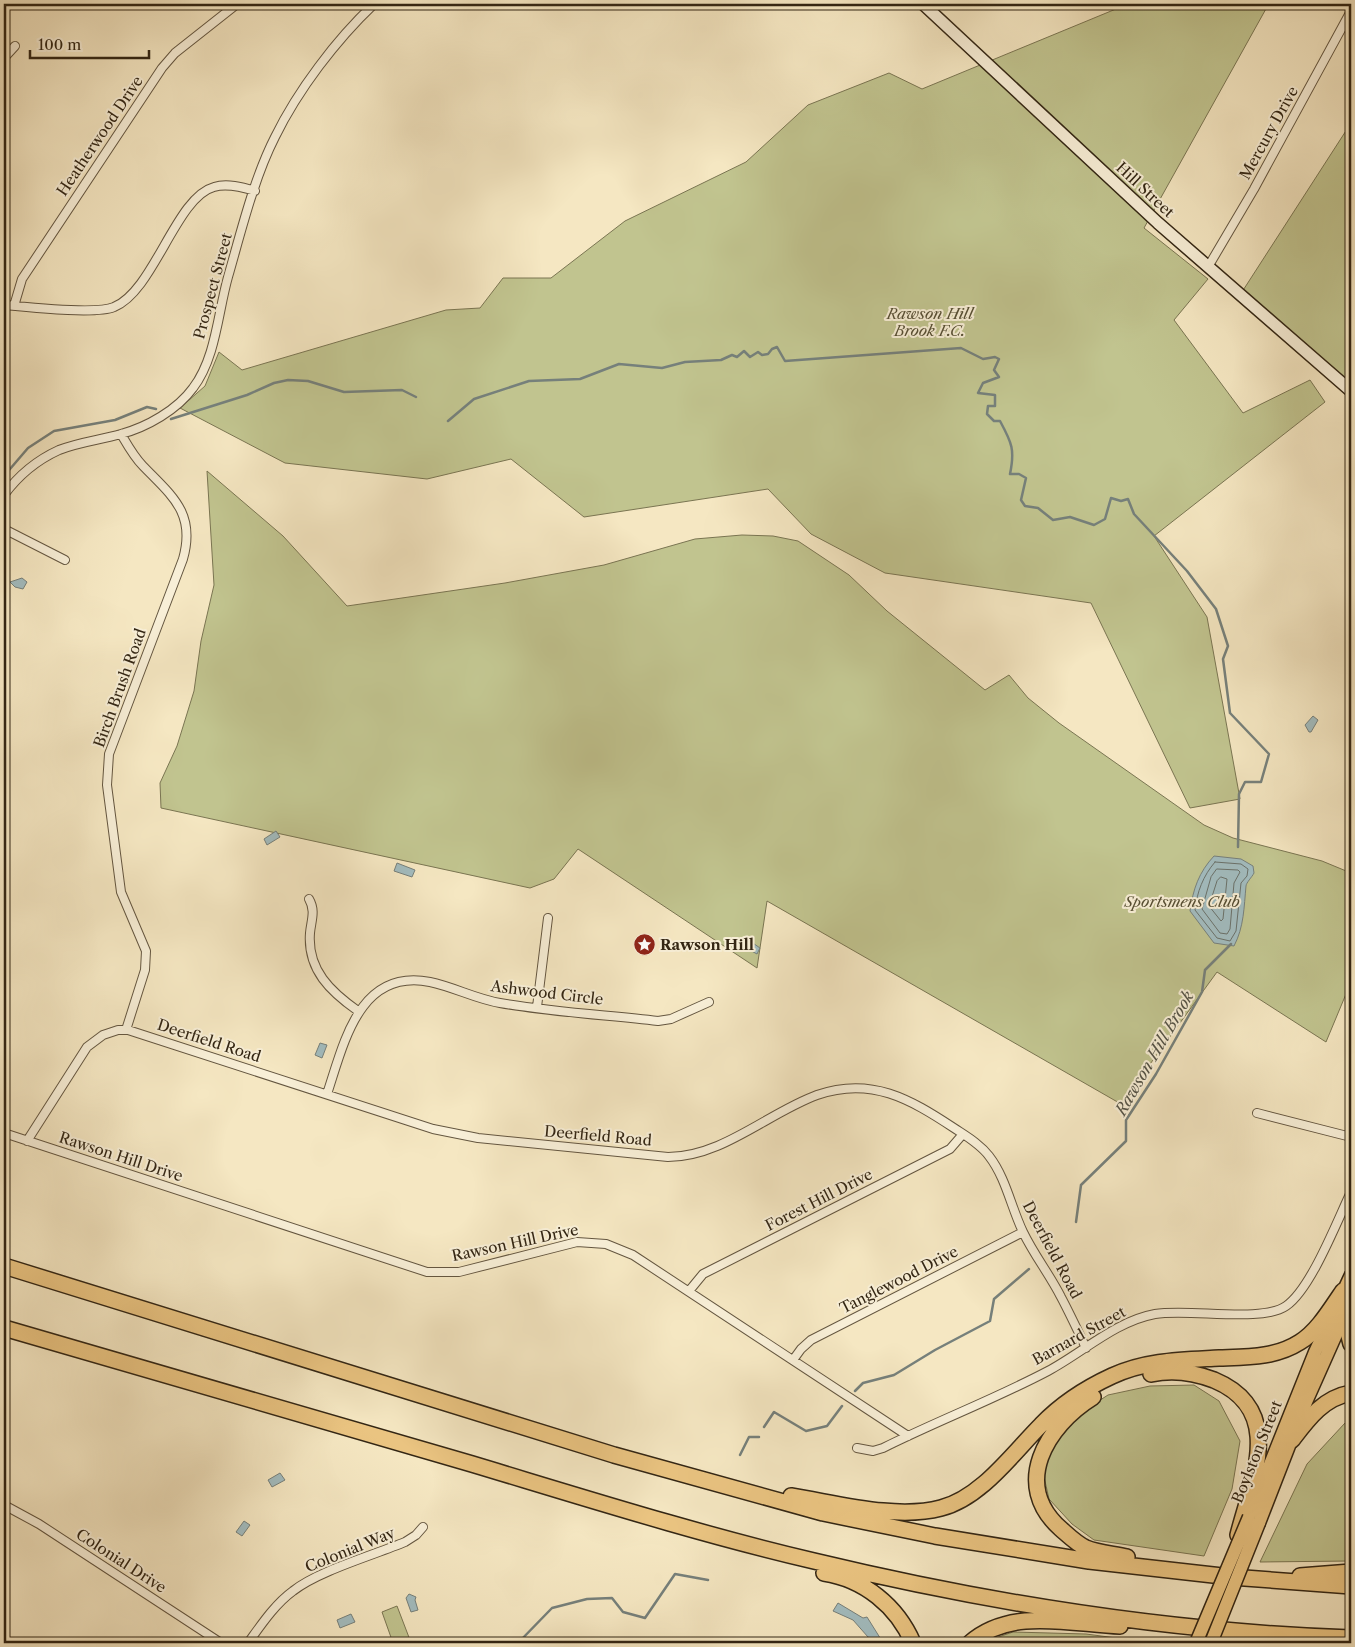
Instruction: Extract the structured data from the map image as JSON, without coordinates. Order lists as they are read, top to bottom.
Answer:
{
  "streets": {
    "main road": ["Boylston Street"],
    "street": [
      "Mercury Drive",
      "Heatherwood Drive",
      "Hill Street",
      "Prospect Street",
      "Birch Brush Road",
      "Ashwood Circle",
      "Deerfield Road",
      "Rawson Hill Drive",
      "Forest Hill Drive",
      "Tanglewood Drive",
      "Barnard Street",
      "Colonial Way",
      "Colonial Drive"
    ]
  },
  "crossings": [
    ["Mercury Drive", "Hill Street"],
    ["Prospect Street", "Birch Brush Road"],
    ["Birch Brush Road", "Deerfield Road"],
    ["Ashwood Circle", "Deerfield Road"],
    ["Deerfield Road", "Forest Hill Drive"],
    ["Deerfield Road", "Tanglewood Drive"],
    ["Deerfield Road", "Barnard Street"],
    ["Rawson Hill Drive", "Forest Hill Drive"],
    ["Rawson Hill Drive", "Tanglewood Drive"],
    ["Rawson Hill Drive", "Barnard Street"]
  ],
  "water": ["Rawson Hill Brook"],
  "parks": ["Rawson Hill Brook F.C.", "Sportsmens Club"],
  "places": {
    "place": ["Rawson Hill"]
  },
  "scale_bar": "100 m"
}
